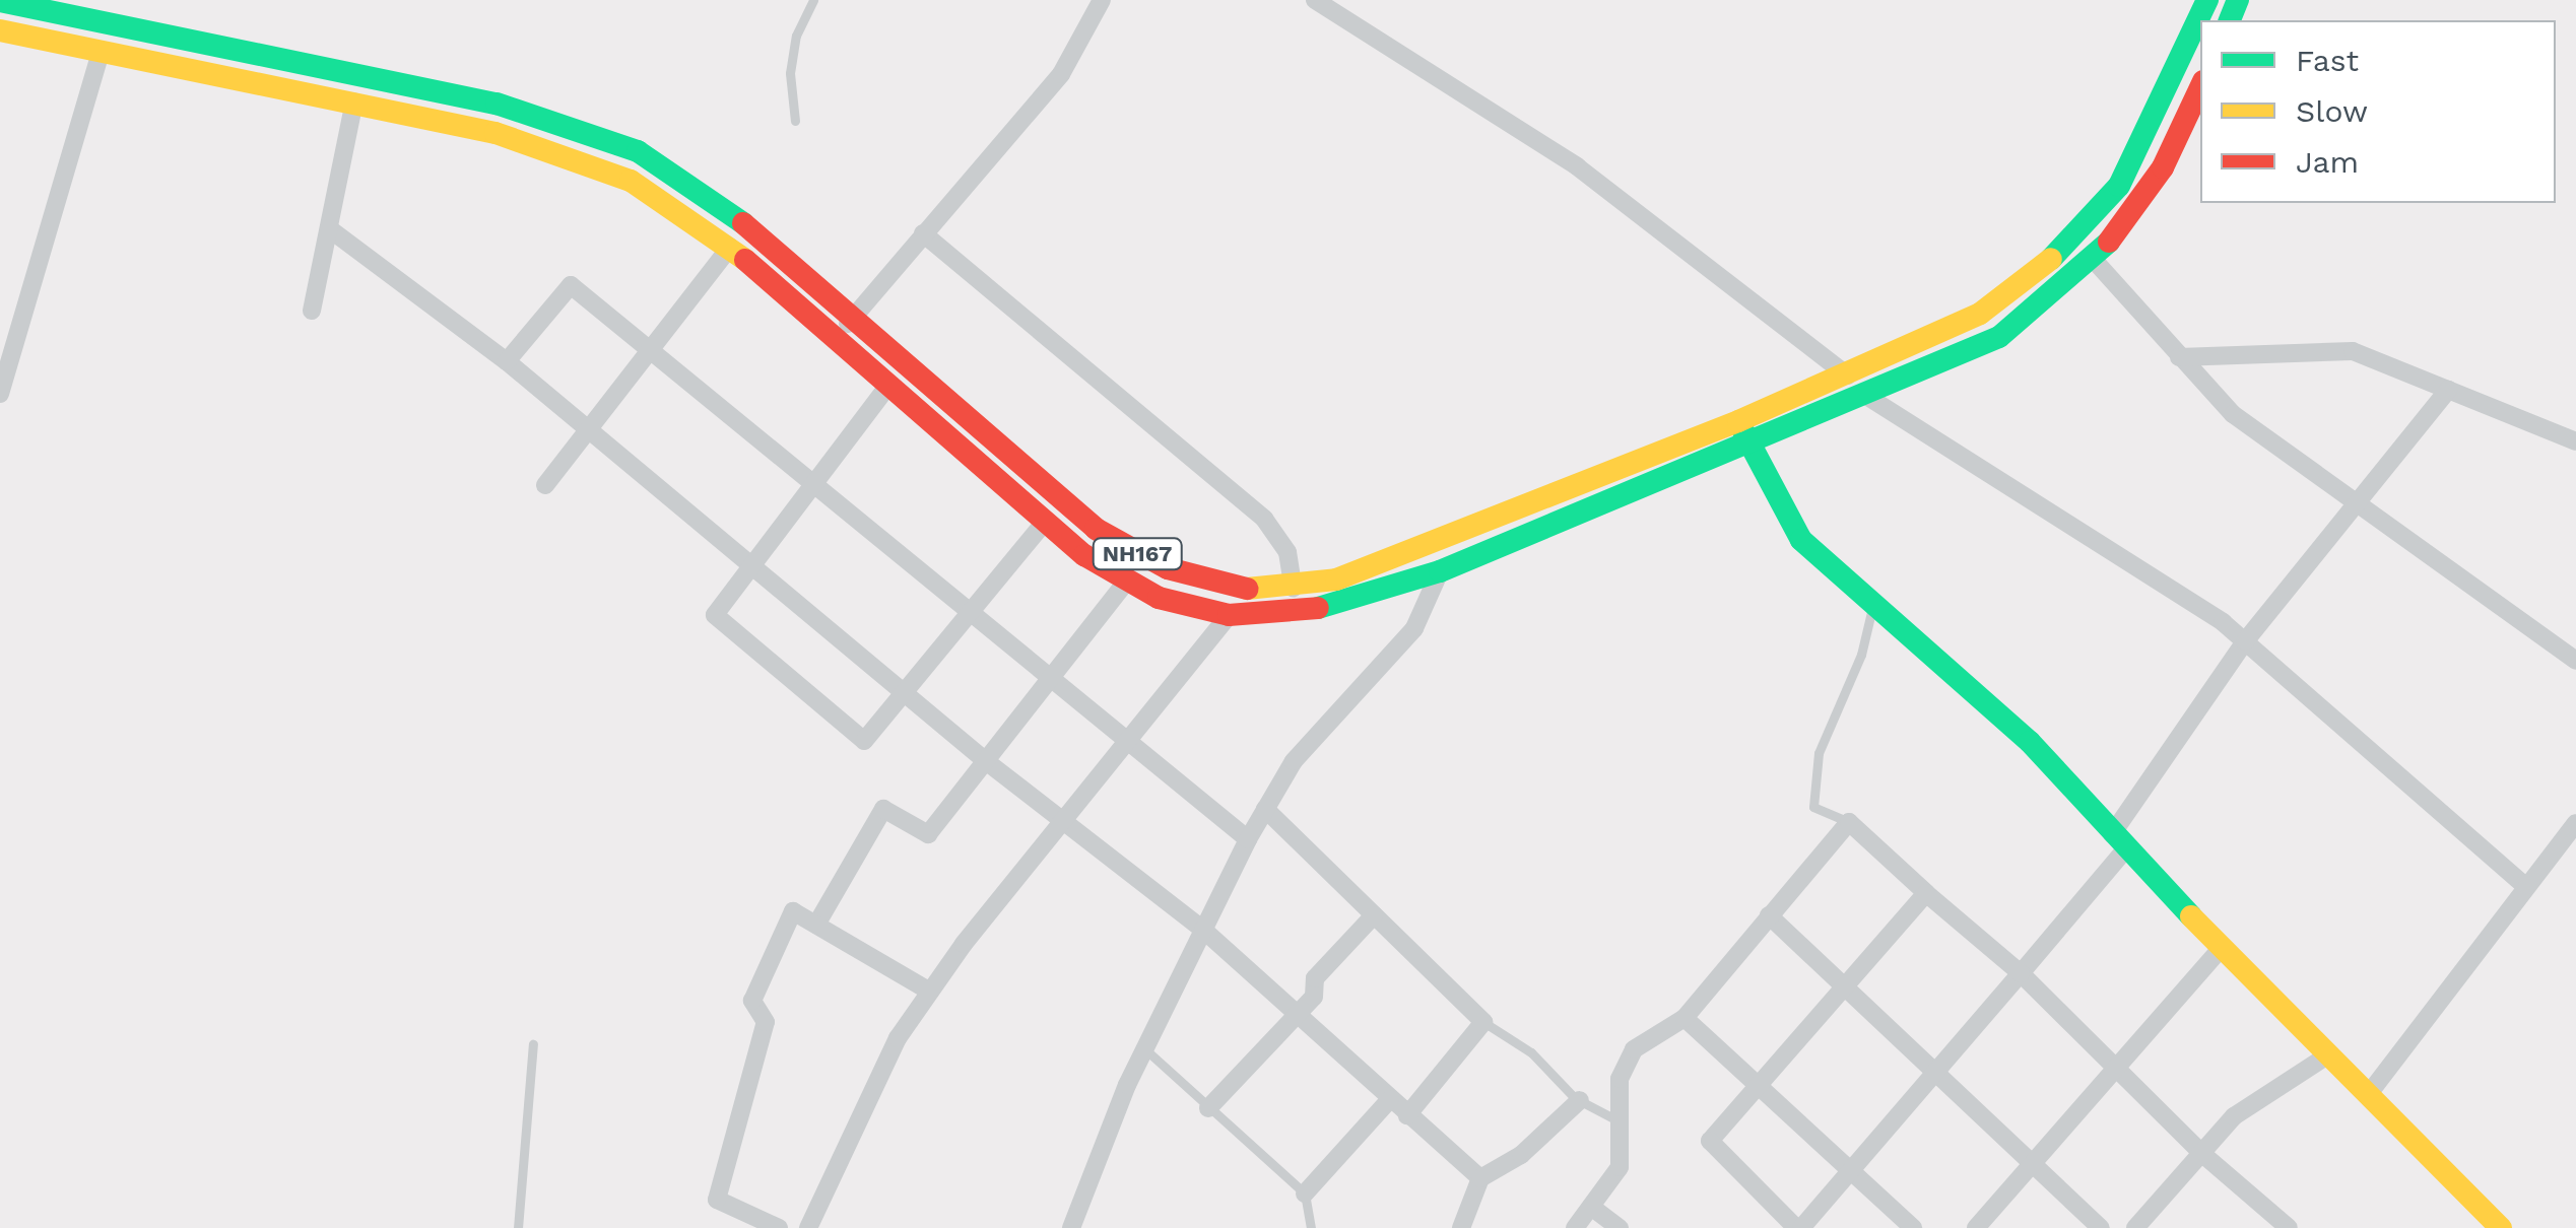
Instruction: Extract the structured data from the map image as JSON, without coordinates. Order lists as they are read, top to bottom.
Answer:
{
  "streets": {
    "main road": ["NH167"]
  },
  "legend": ["Fast", "Slow", "Jam"]
}
